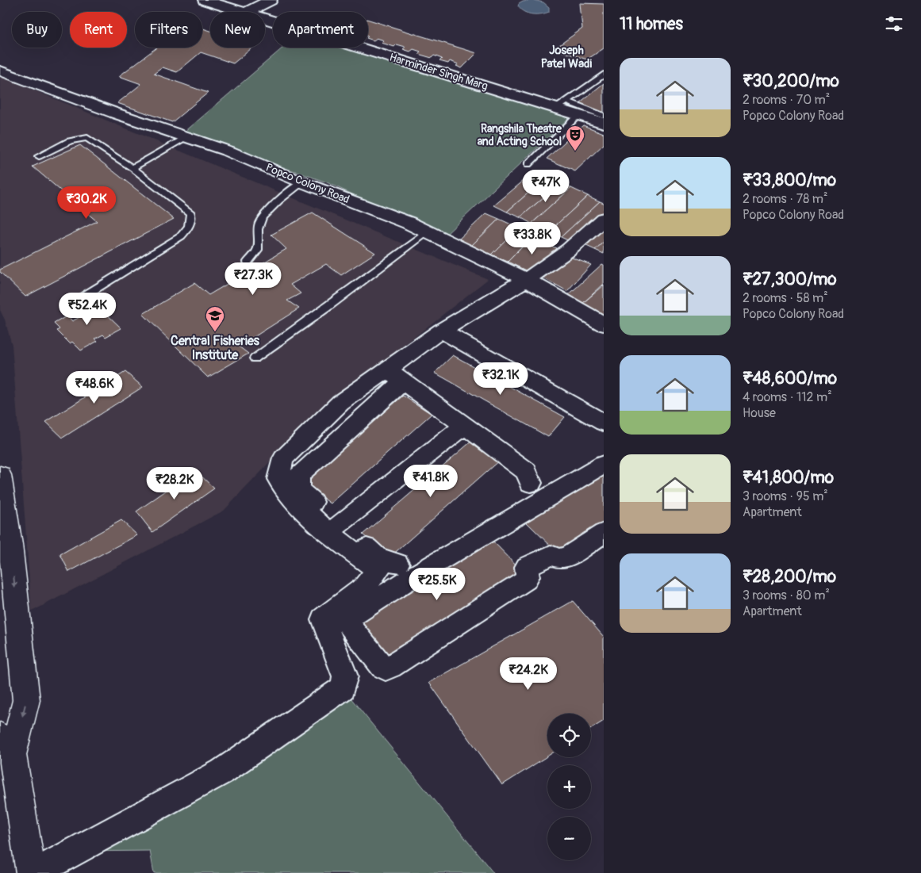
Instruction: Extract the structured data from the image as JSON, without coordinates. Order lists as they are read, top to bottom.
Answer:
{
  "streets": {
    "street": ["Harminder Singh Marg", "Popco Colony Road"]
  },
  "districts": ["Joseph Patel Wadi"],
  "places": {
    "theatre": ["Rangshila Theatre and Acting School"],
    "school or university": ["Central Fisheries Institute"]
  },
  "page": {
    "heading": "11 homes",
    "chip": [
      "Buy",
      "Rent",
      "Filters",
      "New",
      "Apartment"
    ],
    "list": [
      {
        "name": "₹30,200/mo",
        "note": "2 rooms · 70 m² · Popco Colony Road"
      },
      {
        "name": "₹33,800/mo",
        "note": "2 rooms · 78 m² · Popco Colony Road"
      },
      {
        "name": "₹27,300/mo",
        "note": "2 rooms · 58 m² · Popco Colony Road"
      },
      {
        "name": "₹48,600/mo",
        "note": "4 rooms · 112 m² · House"
      },
      {
        "name": "₹41,800/mo",
        "note": "3 rooms · 95 m² · Apartment"
      },
      {
        "name": "₹28,200/mo",
        "note": "3 rooms · 80 m² · Apartment"
      }
    ],
    "price": [
      "₹47K",
      "₹30.2K",
      "₹33.8K",
      "₹27.3K",
      "₹52.4K",
      "₹32.1K",
      "₹48.6K",
      "₹41.8K",
      "₹28.2K",
      "₹25.5K",
      "₹24.2K"
    ],
    "map_buttons": ["+", "−"]
  }
}
